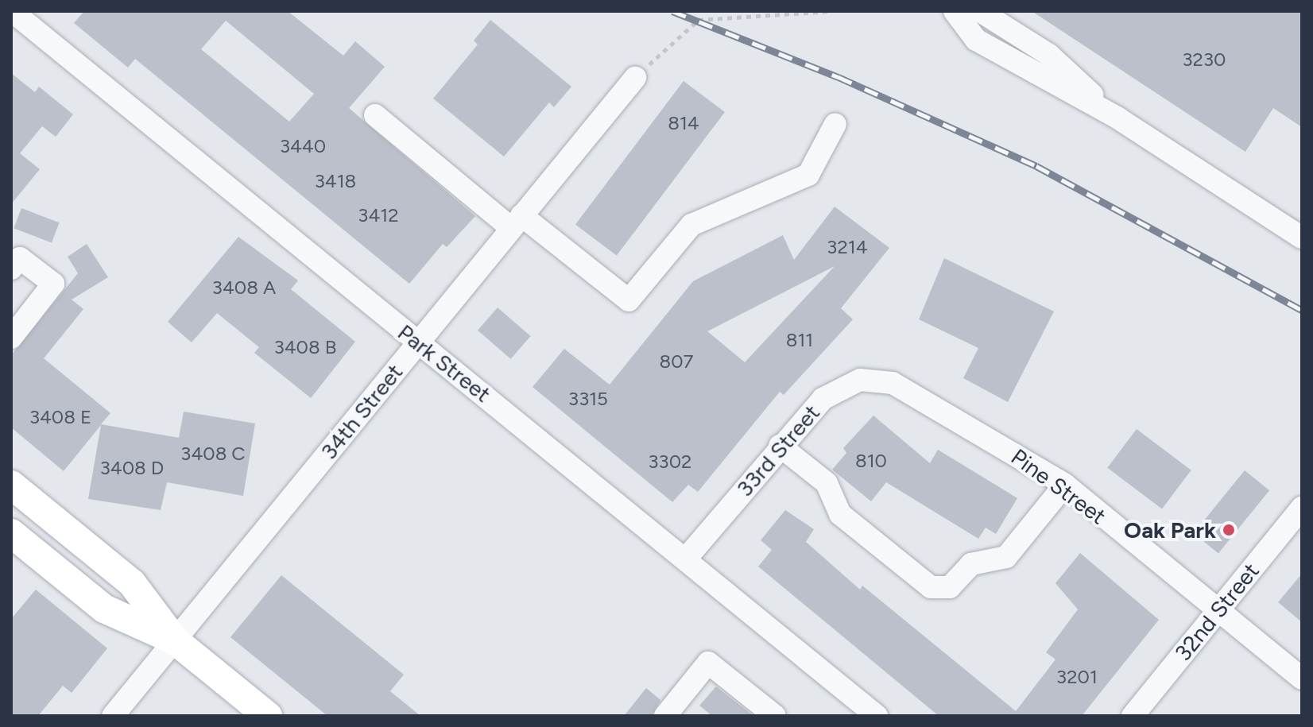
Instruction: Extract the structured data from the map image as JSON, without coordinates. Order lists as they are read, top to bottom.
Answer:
{
  "streets": {
    "street": [
      "Park Street",
      "34th Street",
      "33rd Street",
      "Pine Street",
      "32nd Street"
    ]
  },
  "crossings": [
    ["Park Street", "34th Street"],
    ["Park Street", "33rd Street"],
    ["33rd Street", "Pine Street"],
    ["Pine Street", "32nd Street"]
  ],
  "places": ["Oak Park"],
  "house_numbers": [
    "3230",
    "814",
    "3440",
    "3418",
    "3412",
    "3214",
    "3408 A",
    "811",
    "3408 B",
    "807",
    "3315",
    "3408 E",
    "3408 C",
    "810",
    "3302",
    "3408 D",
    "3201"
  ]
}
